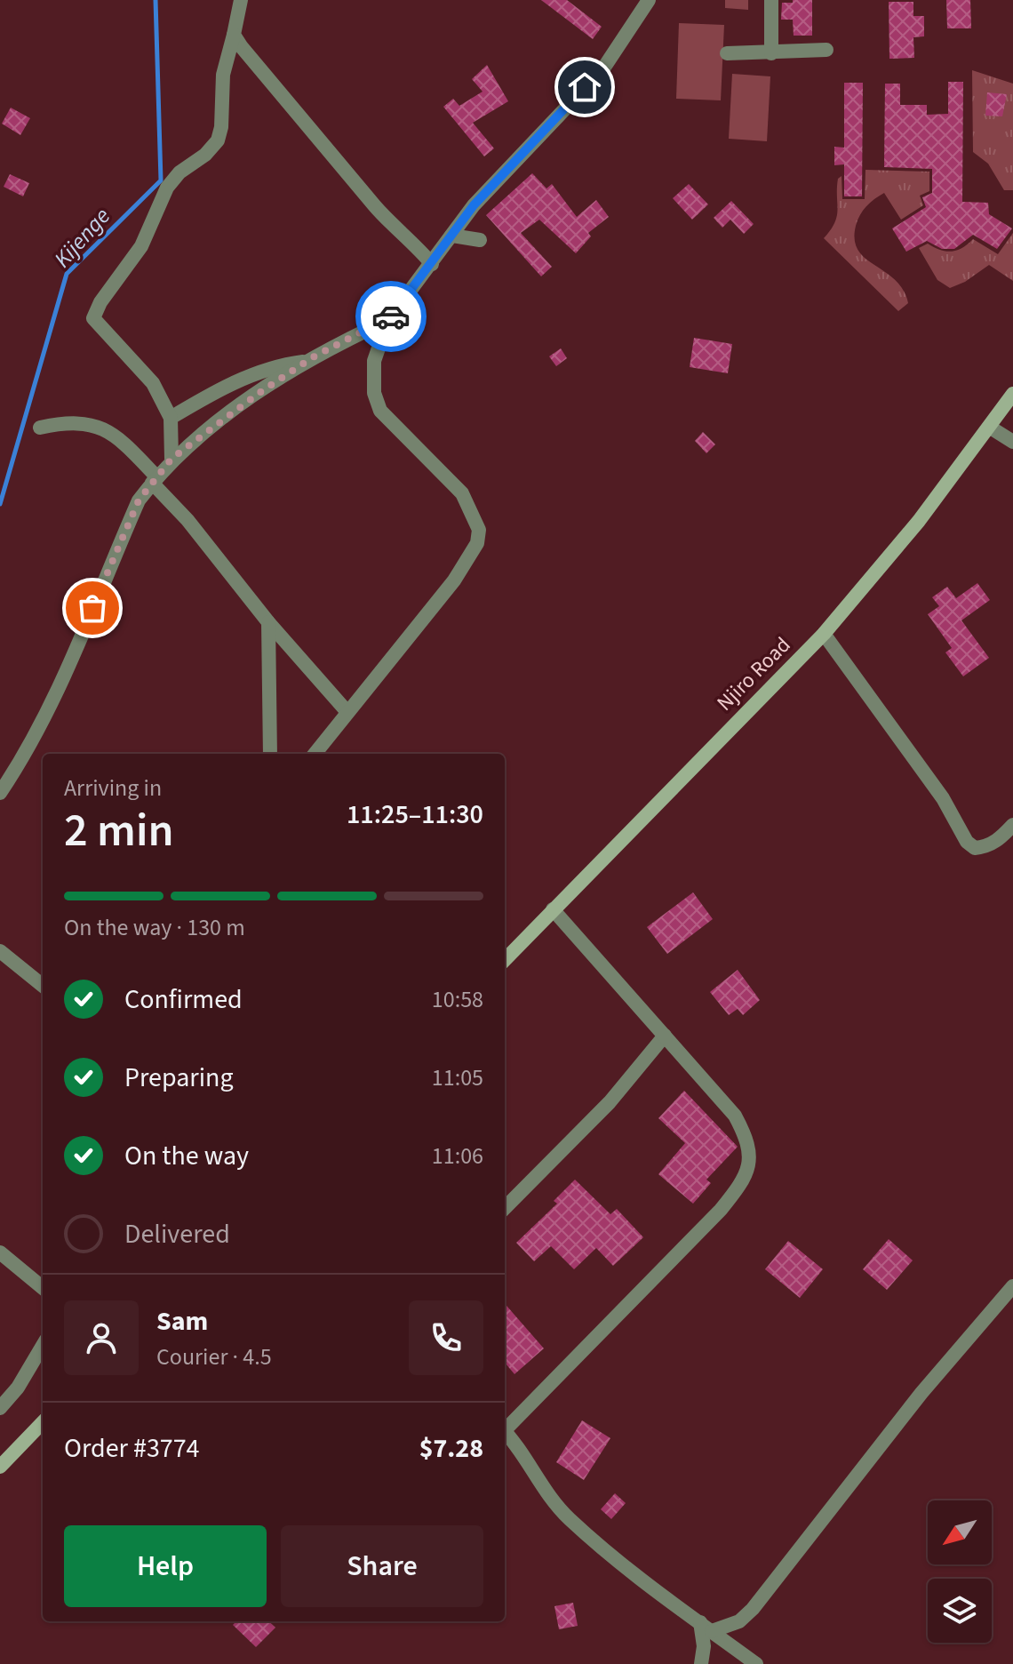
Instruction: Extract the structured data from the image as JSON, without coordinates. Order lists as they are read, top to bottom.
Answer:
{
  "streets": {
    "street": ["Njiro Road"]
  },
  "water": ["Kijenge"],
  "north": "bottom left",
  "page": {
    "heading": ["2 min", "Arriving in", "11:25–11:30"],
    "panel": [
      "Sam",
      "Courier · 4.5",
      "Order #3774",
      "$7.28"
    ],
    "bar": "On the way · 130 m",
    "list": [
      ["Confirmed", "10:58"],
      ["Preparing", "11:05"],
      ["On the way", "11:06"],
      "Delivered"
    ],
    "buttons": ["Help", "Share"]
  }
}
